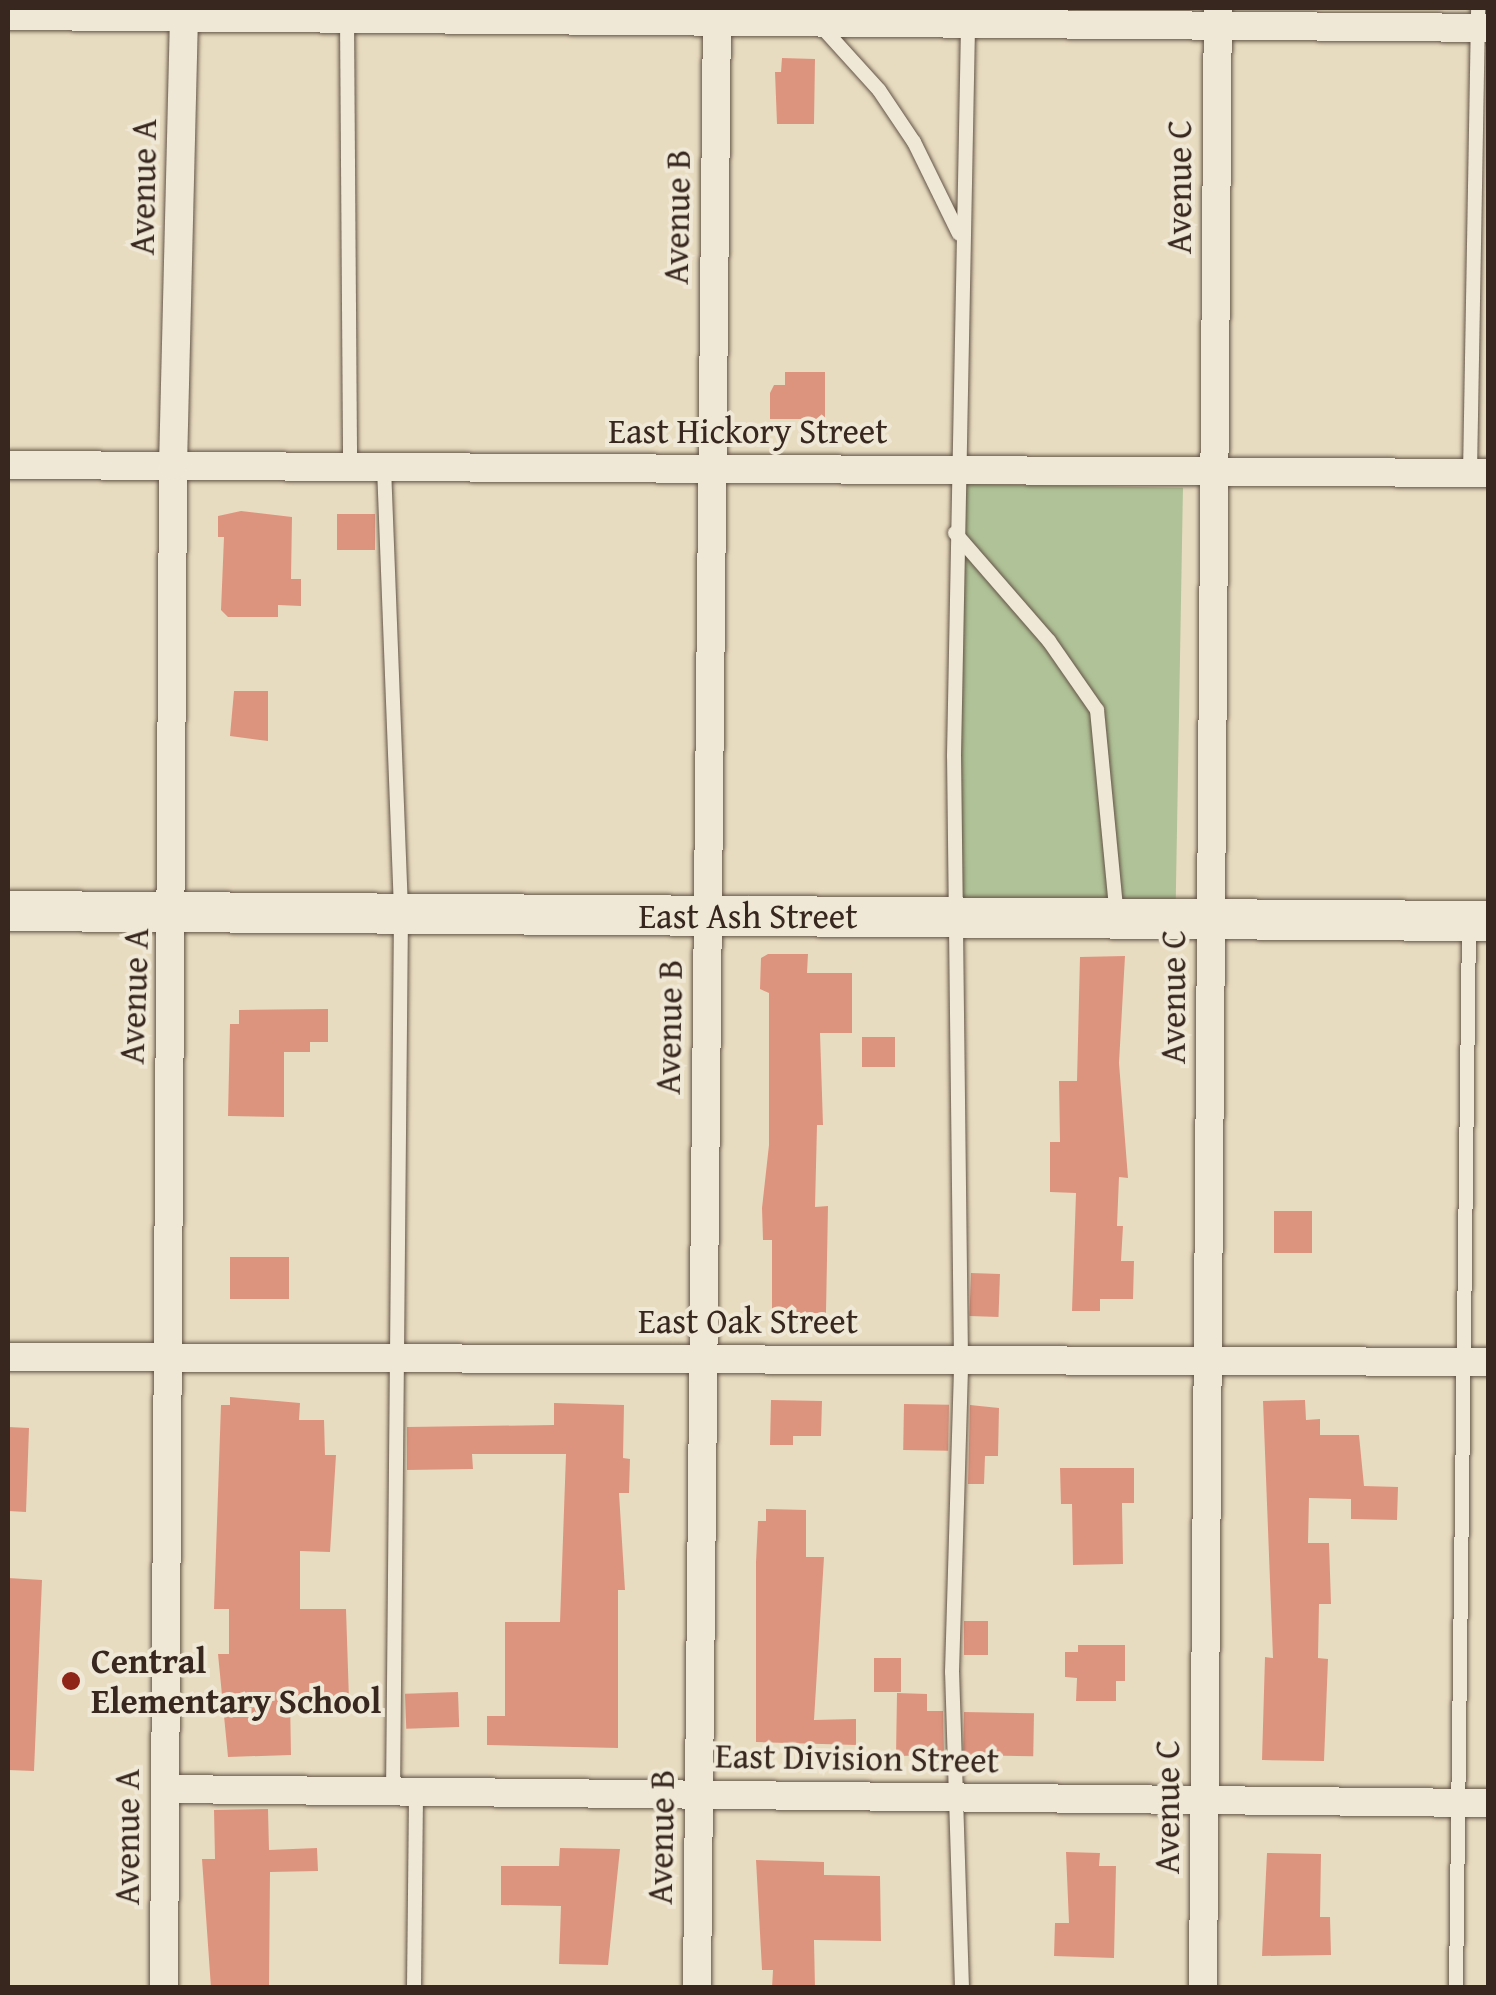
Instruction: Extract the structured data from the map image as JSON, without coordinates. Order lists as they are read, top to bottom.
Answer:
{
  "streets": {
    "street": [
      "Avenue A",
      "Avenue C",
      "Avenue B",
      "East Hickory Street",
      "East Ash Street",
      "East Oak Street",
      "East Division Street"
    ]
  },
  "crossings": [
    ["Avenue A", "East Hickory Street"],
    ["Avenue A", "East Ash Street"],
    ["Avenue A", "East Oak Street"],
    ["Avenue A", "East Division Street"],
    ["Avenue C", "East Hickory Street"],
    ["Avenue C", "East Ash Street"],
    ["Avenue C", "East Oak Street"],
    ["Avenue C", "East Division Street"],
    ["Avenue B", "East Hickory Street"],
    ["Avenue B", "East Ash Street"],
    ["Avenue B", "East Oak Street"],
    ["Avenue B", "East Division Street"]
  ],
  "places": ["Central Elementary School"]
}
